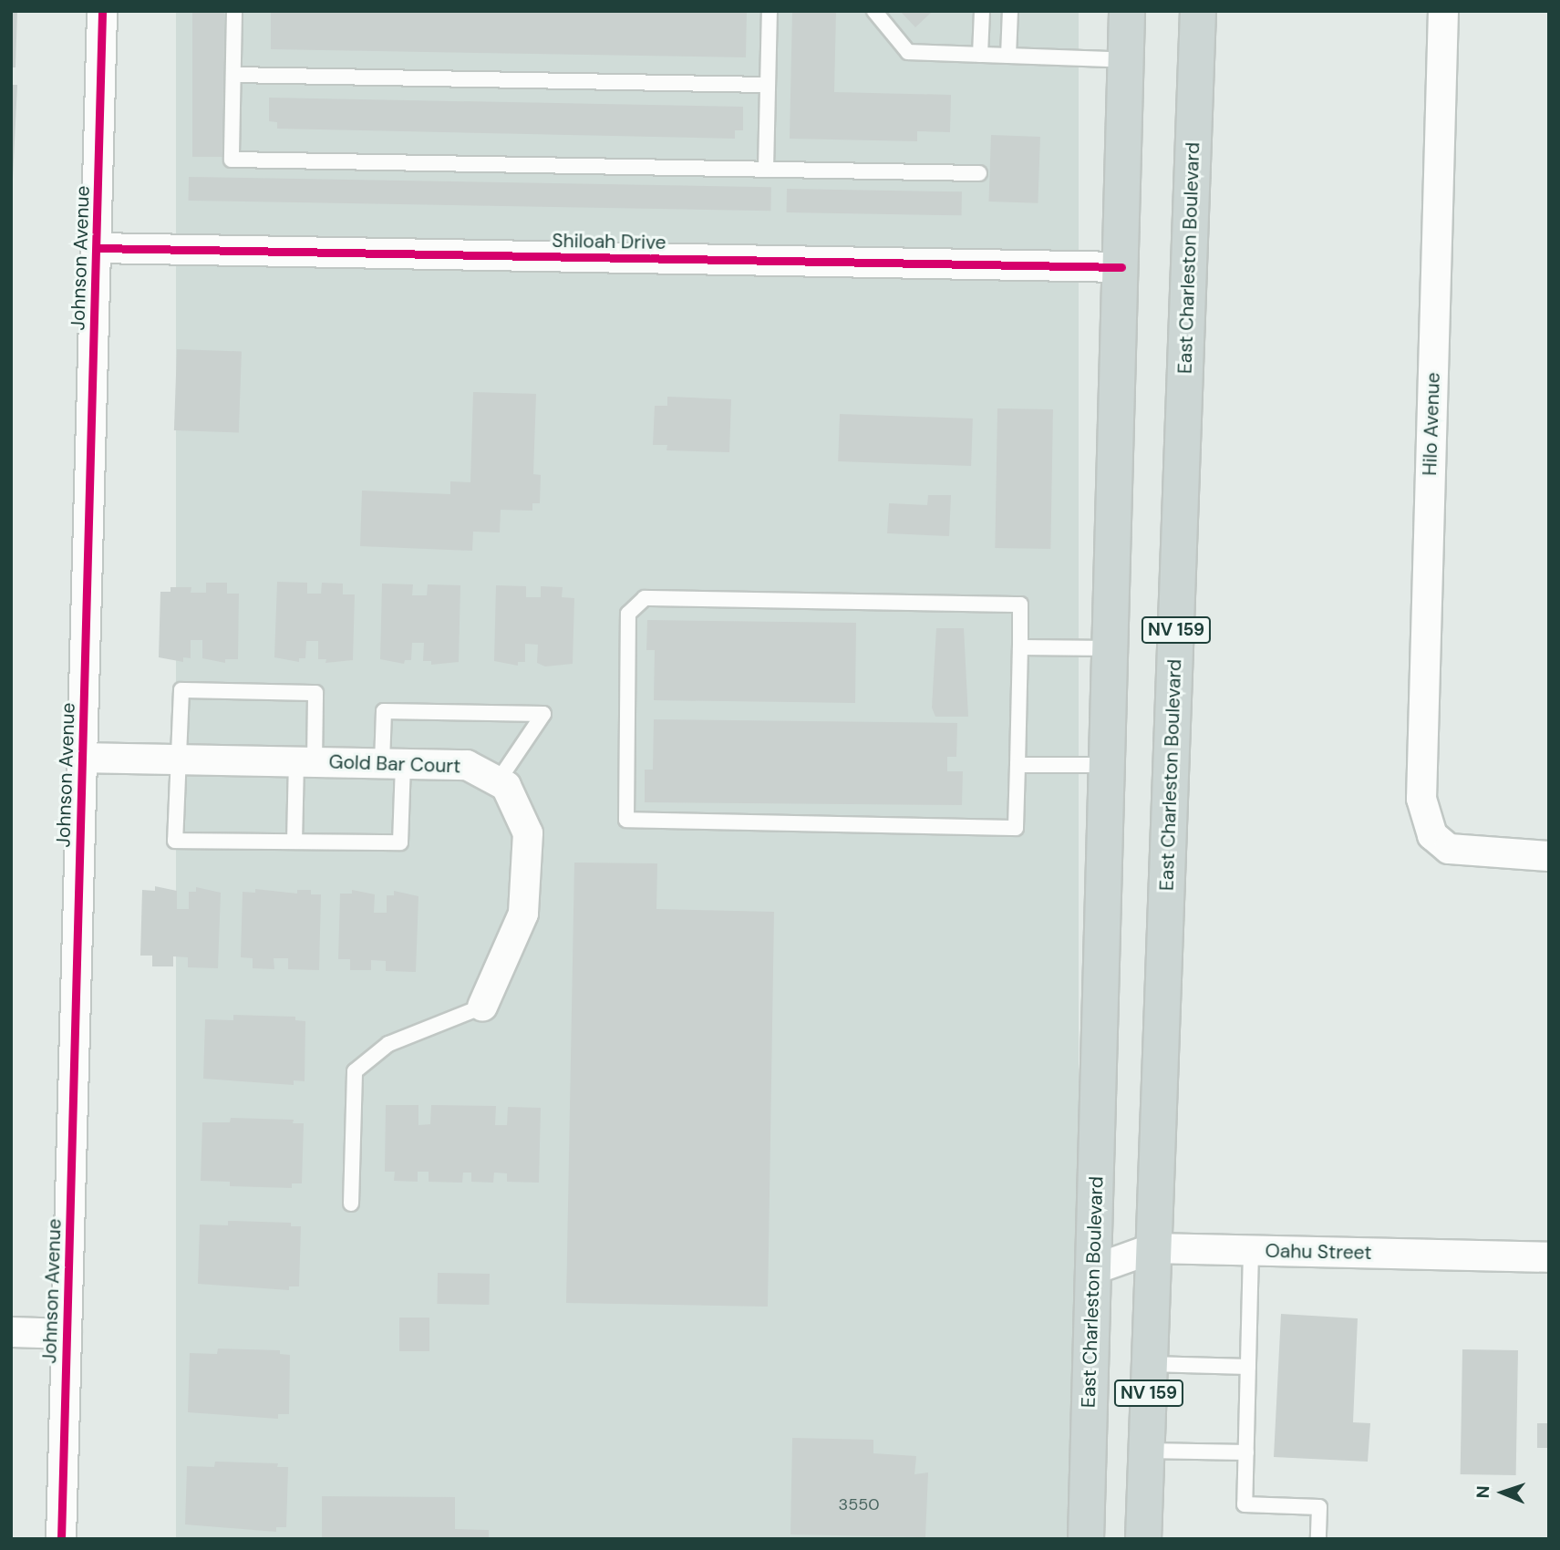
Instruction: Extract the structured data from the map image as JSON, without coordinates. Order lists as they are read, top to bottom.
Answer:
{
  "streets": {
    "main road": ["East Charleston Boulevard", "NV 159"],
    "street": [
      "Shiloah Drive",
      "Johnson Avenue",
      "Hilo Avenue",
      "Gold Bar Court",
      "Oahu Street"
    ]
  },
  "crossings": [
    ["Shiloah Drive", "Johnson Avenue"],
    ["Shiloah Drive", "East Charleston Boulevard"],
    ["Johnson Avenue", "Gold Bar Court"],
    ["East Charleston Boulevard", "Oahu Street"]
  ],
  "house_numbers": ["3550"],
  "north": "left"
}
